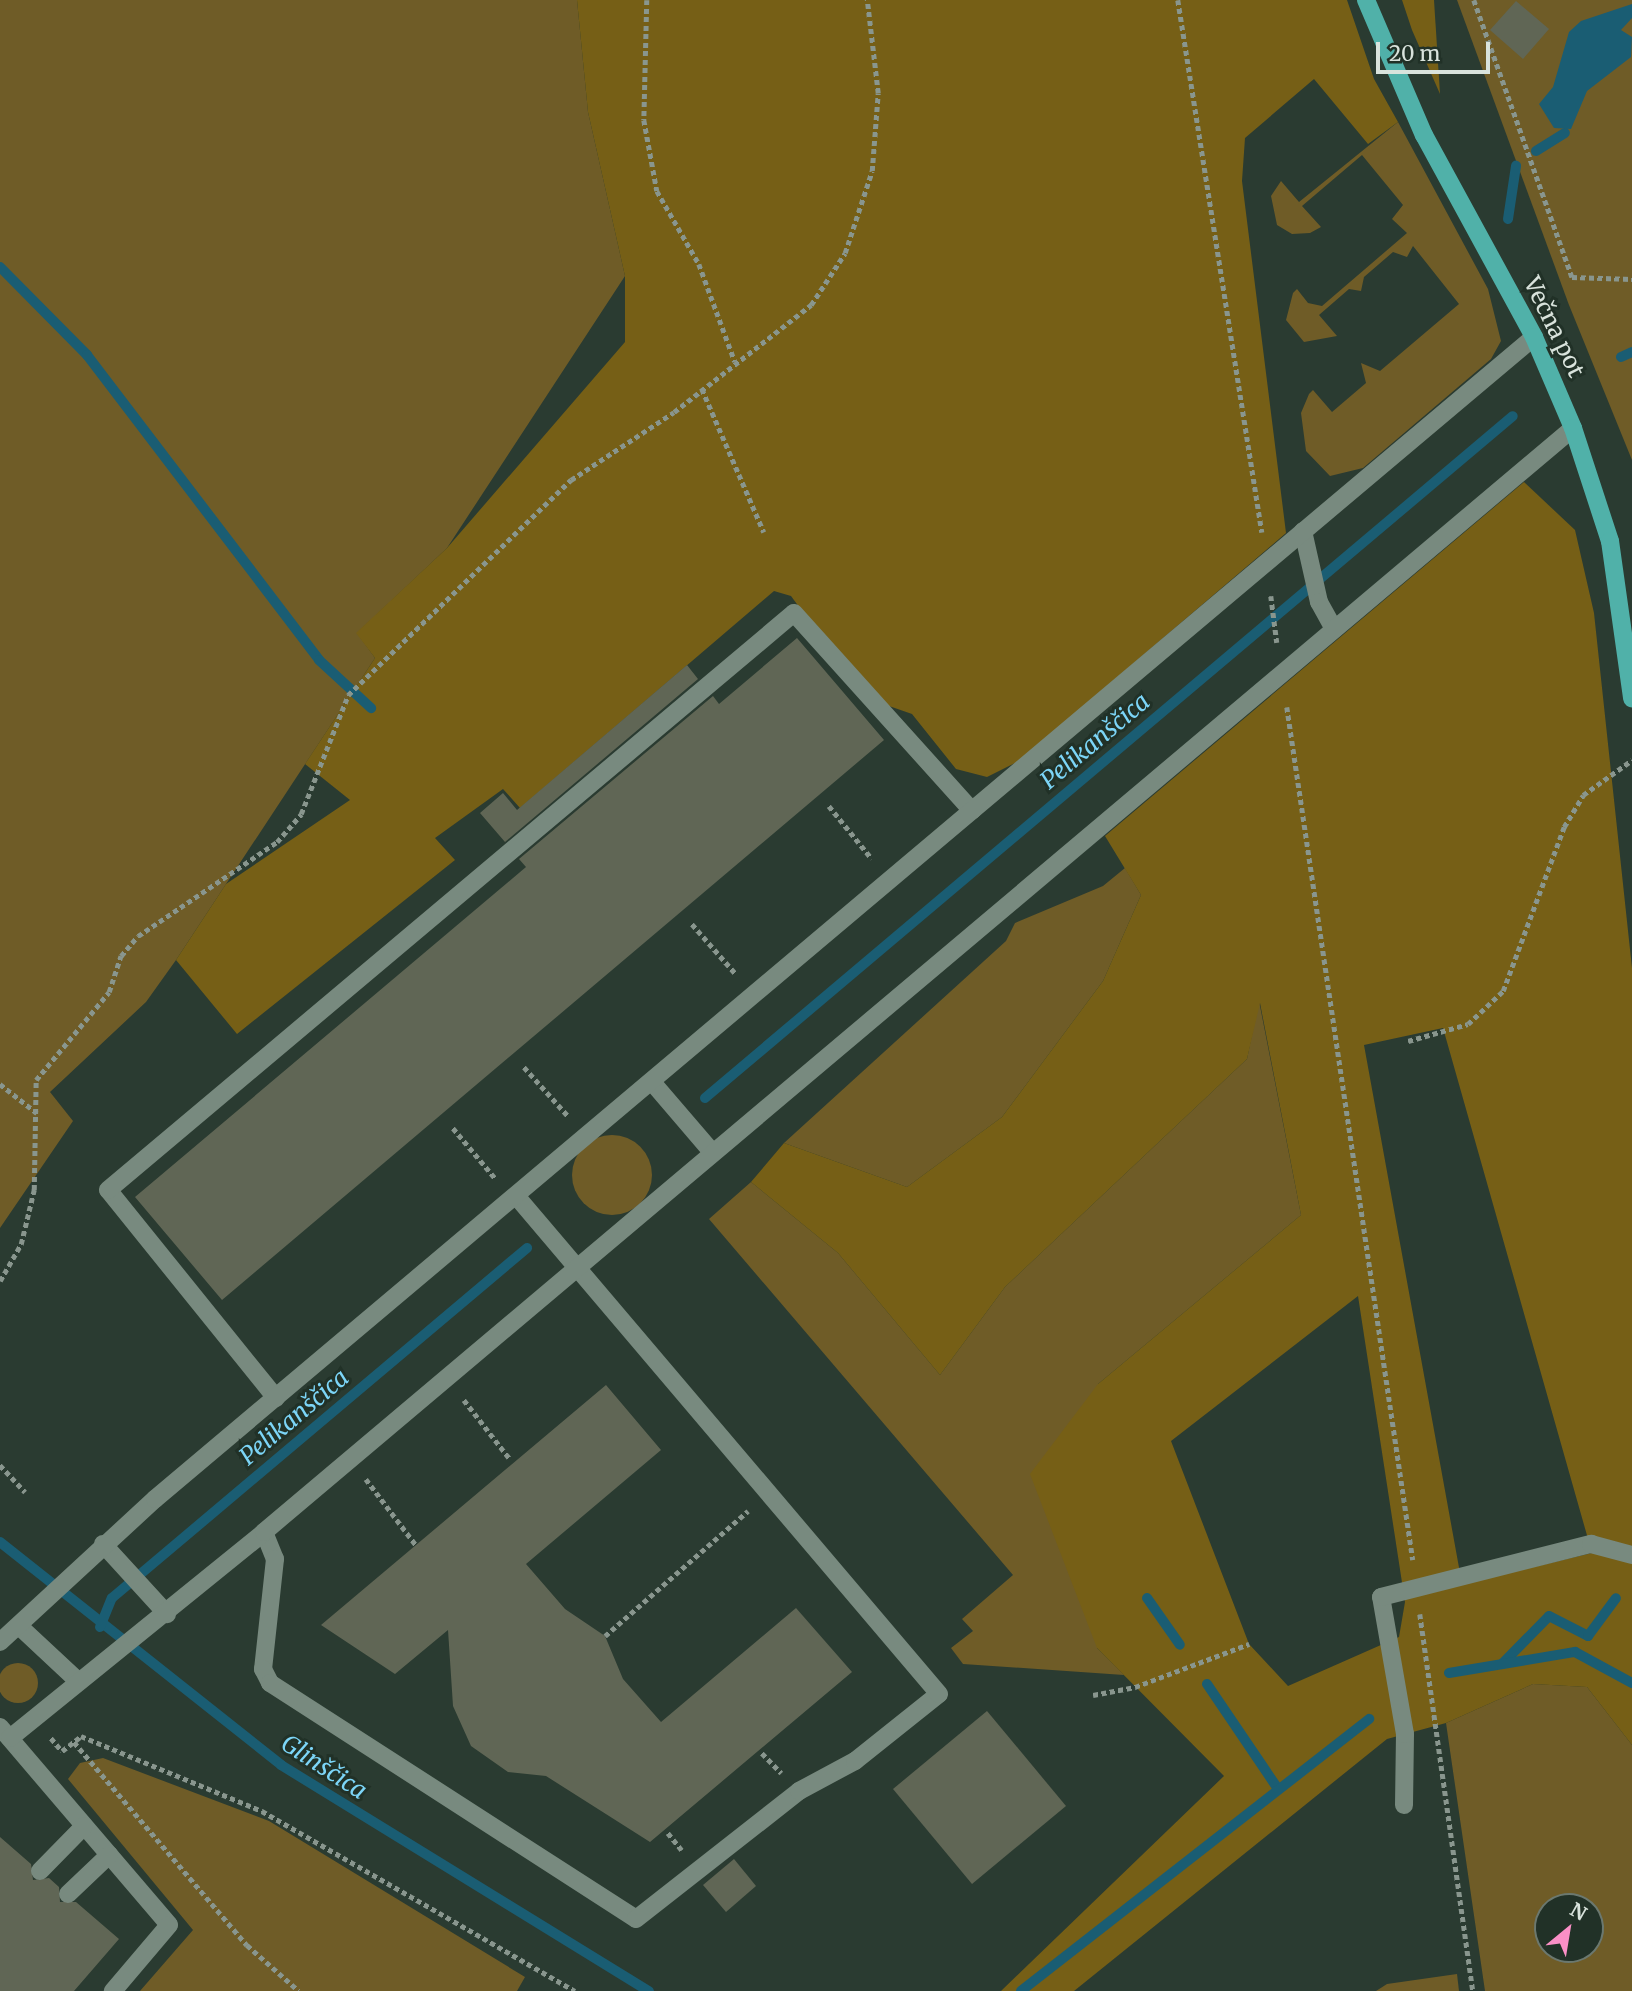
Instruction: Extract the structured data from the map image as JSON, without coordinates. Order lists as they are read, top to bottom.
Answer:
{
  "streets": {
    "main road": ["Večna pot"]
  },
  "water": ["Pelikanščica", "Glinščica"],
  "scale_bar": "20 m",
  "north": "top right"
}
